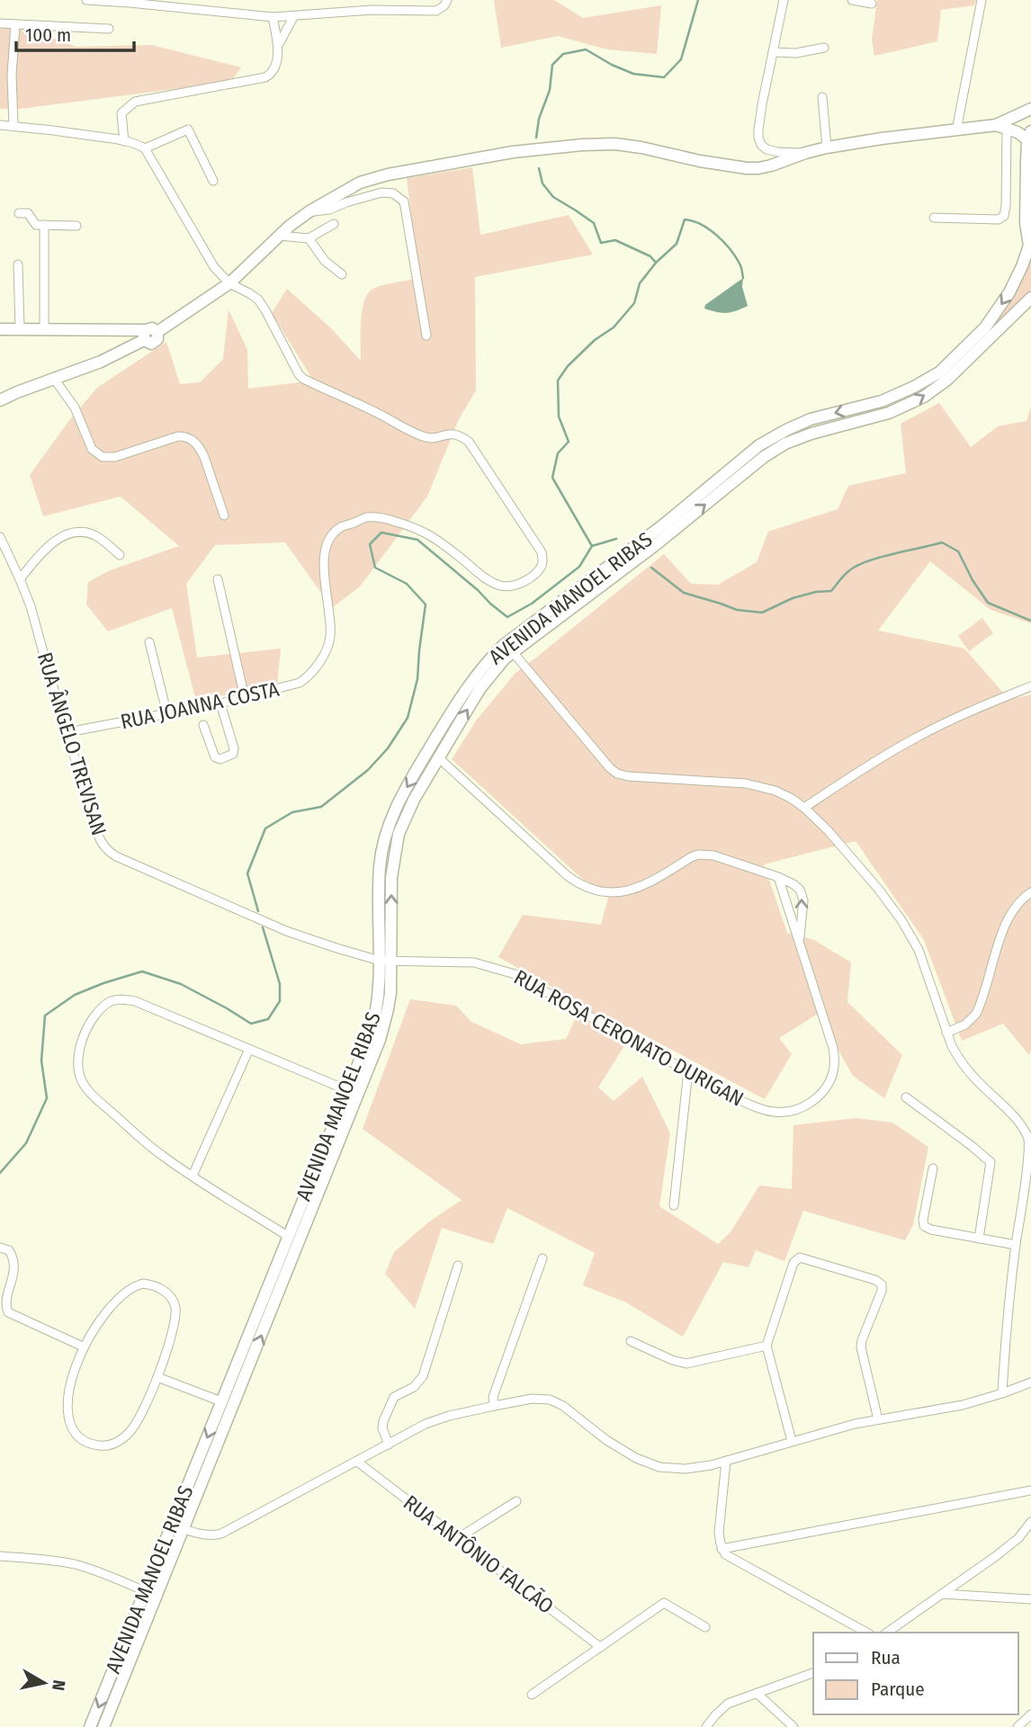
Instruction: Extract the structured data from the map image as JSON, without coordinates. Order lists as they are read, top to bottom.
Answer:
{
  "streets": {
    "main road": ["AVENIDA MANOEL RIBAS"],
    "street": [
      "RUA JOANNA COSTA",
      "RUA ÂNGELO TREVISAN",
      "RUA ROSA CERONATO DURIGAN",
      "RUA ANTÔNIO FALCÃO"
    ]
  },
  "crossings": [
    ["AVENIDA MANOEL RIBAS", "RUA ÂNGELO TREVISAN"],
    ["AVENIDA MANOEL RIBAS", "RUA ROSA CERONATO DURIGAN"],
    ["RUA JOANNA COSTA", "RUA ÂNGELO TREVISAN"],
    ["RUA ÂNGELO TREVISAN", "RUA ROSA CERONATO DURIGAN"]
  ],
  "legend": ["Rua", "Parque"],
  "scale_bar": "100 m",
  "north": "right"
}
